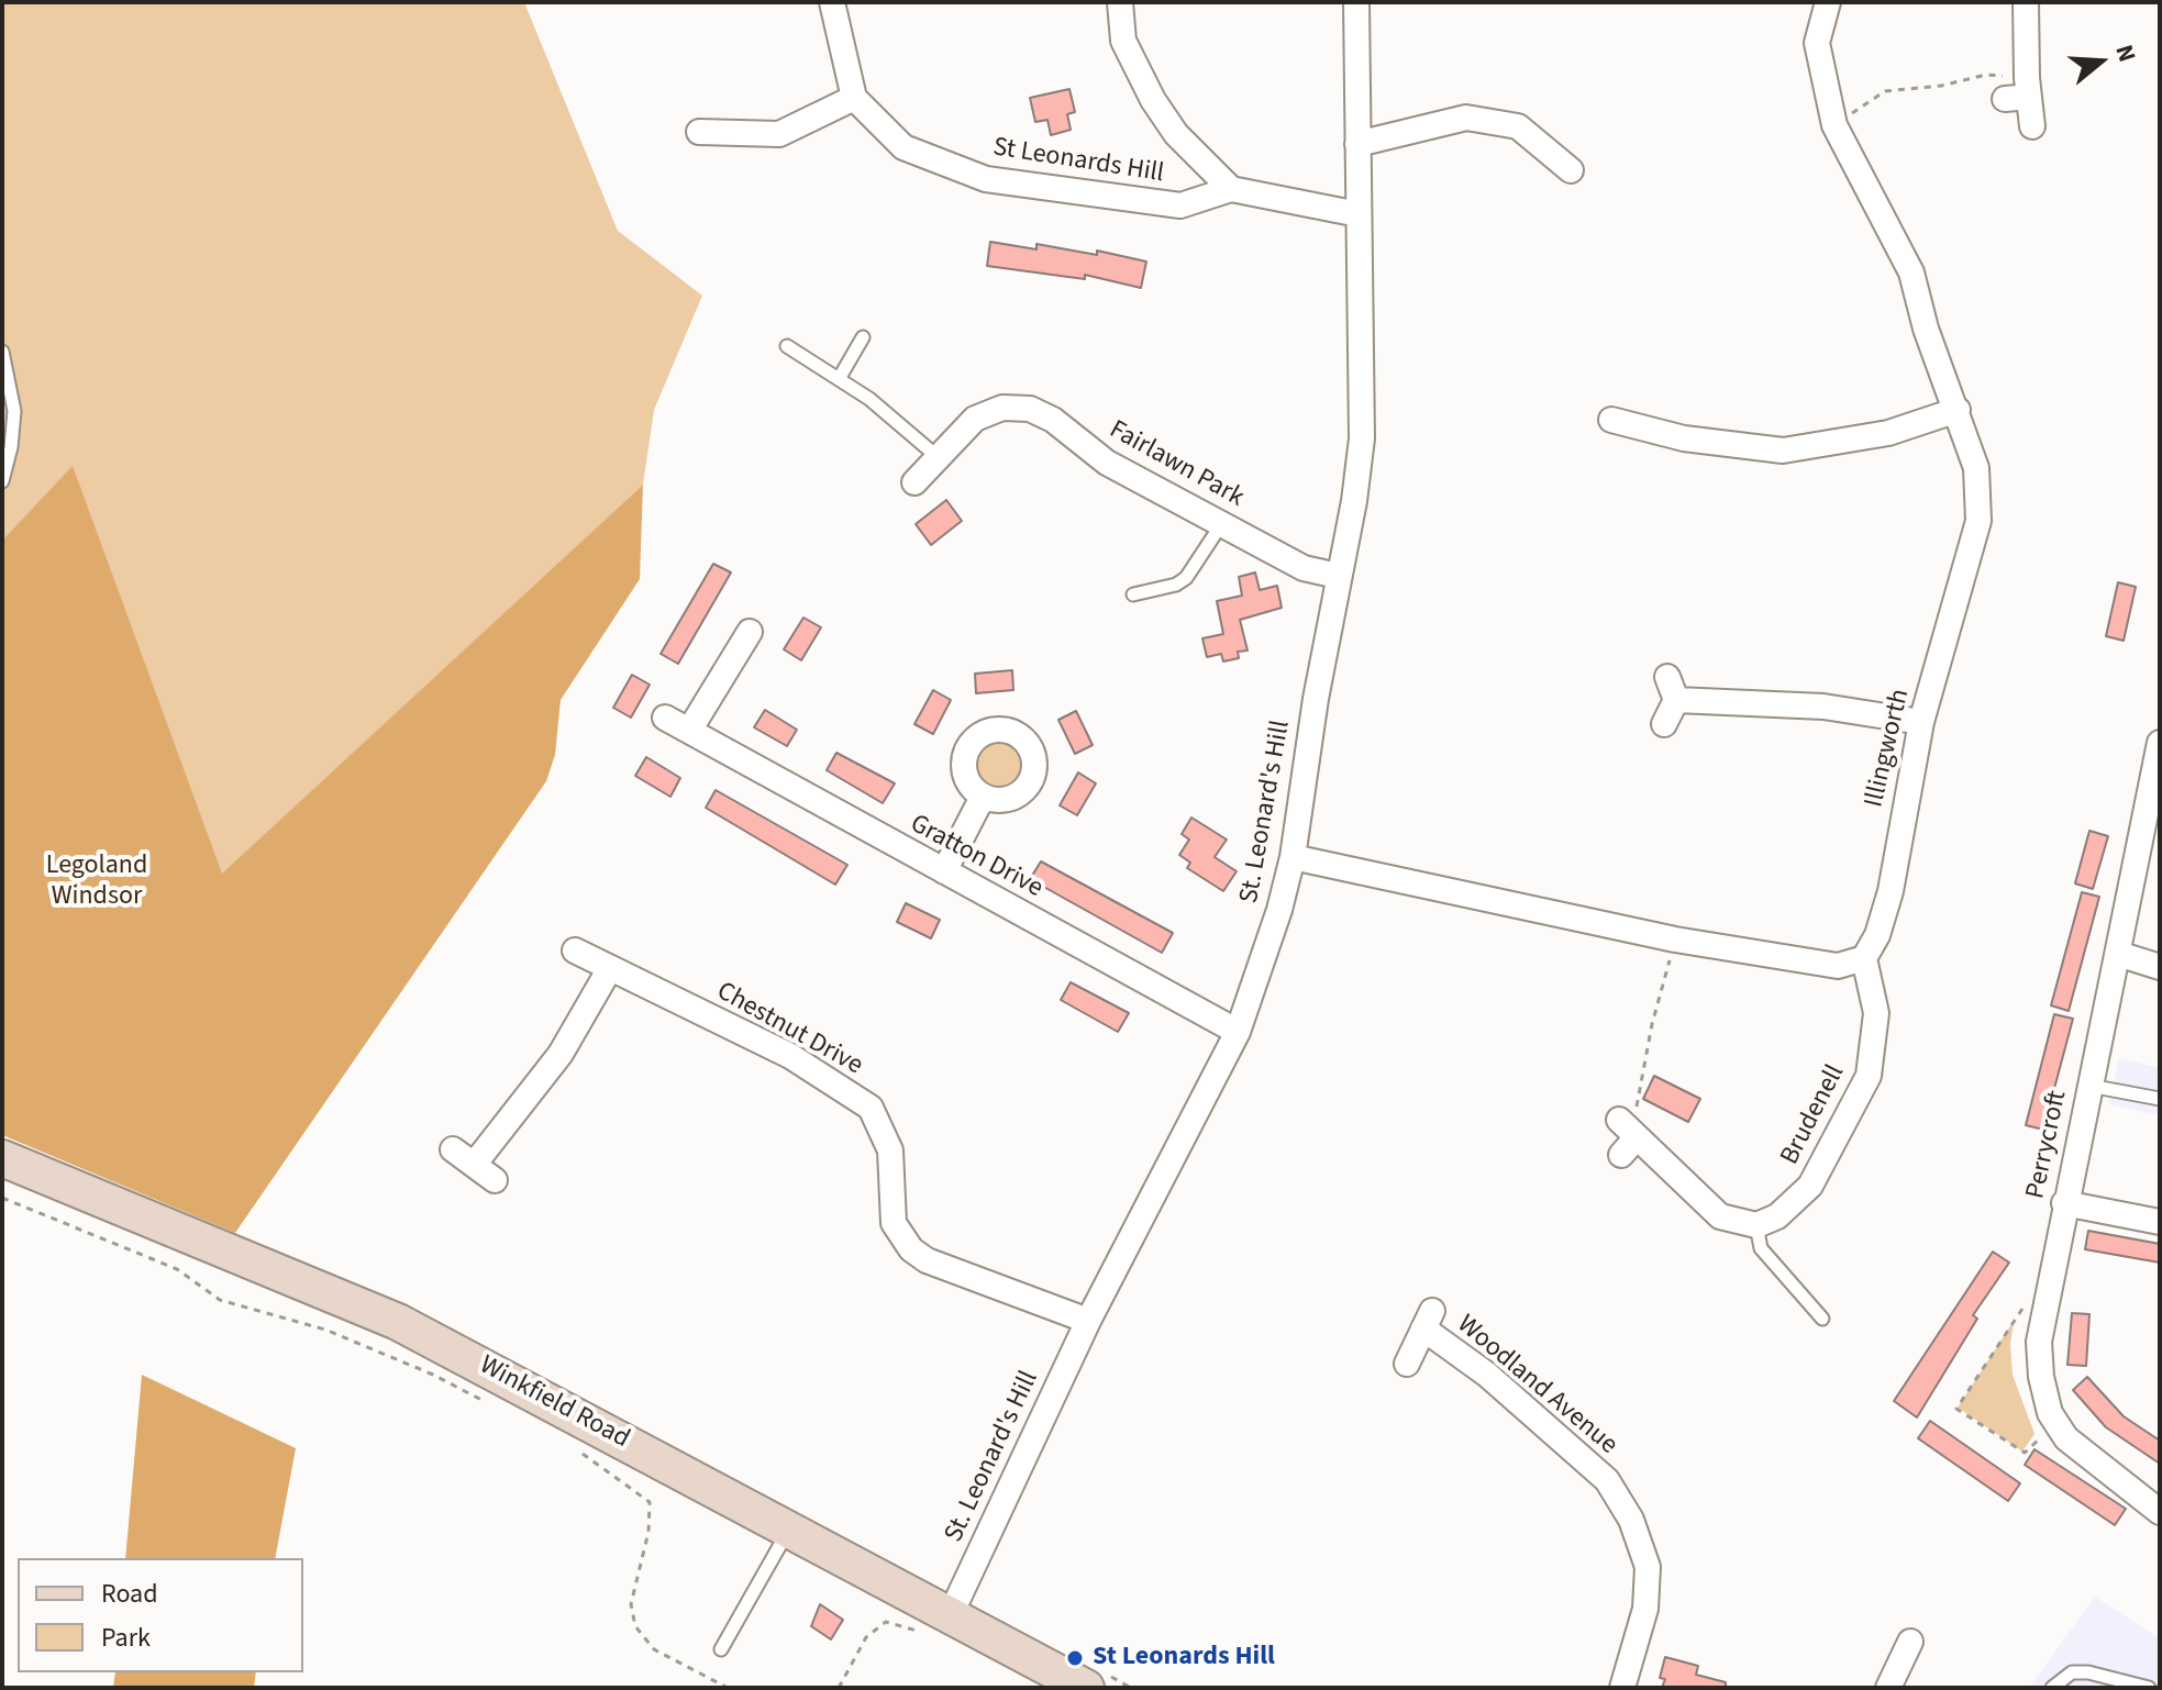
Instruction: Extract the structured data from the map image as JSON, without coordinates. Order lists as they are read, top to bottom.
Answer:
{
  "streets": {
    "main road": ["Winkfield Road"],
    "street": [
      "St Leonards Hill",
      "Fairlawn Park",
      "Illingworth",
      "St. Leonard's Hill",
      "Gratton Drive",
      "Chestnut Drive",
      "Brudenell",
      "Perrycroft",
      "Woodland Avenue"
    ]
  },
  "crossings": [
    ["St Leonards Hill", "St. Leonard's Hill"],
    ["Fairlawn Park", "St. Leonard's Hill"],
    ["Illingworth", "Brudenell"],
    ["St. Leonard's Hill", "Gratton Drive"],
    ["St. Leonard's Hill", "Chestnut Drive"],
    ["St. Leonard's Hill", "Winkfield Road"]
  ],
  "parks": ["Legoland Windsor"],
  "places": ["St Leonards Hill"],
  "legend": ["Road", "Park"],
  "north": "right"
}
